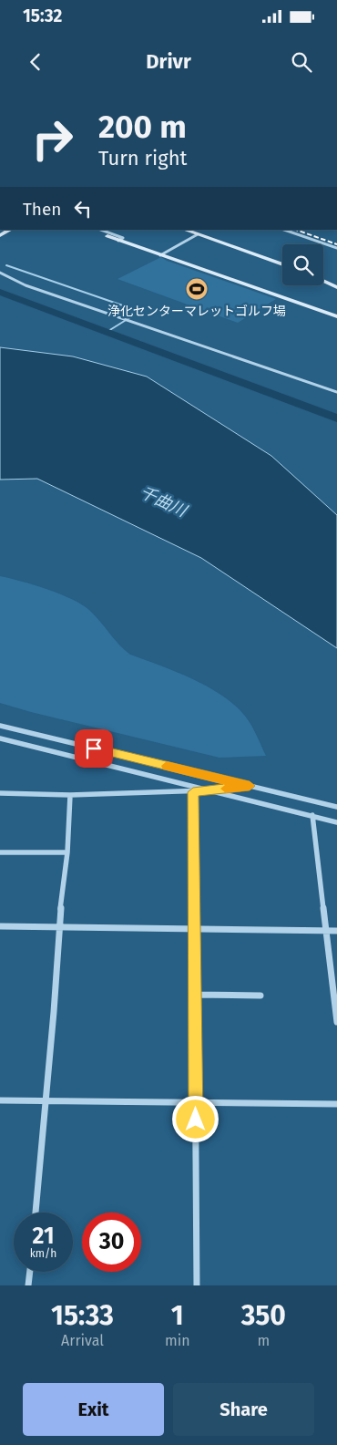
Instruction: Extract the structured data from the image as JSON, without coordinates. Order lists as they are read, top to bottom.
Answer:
{
  "water": ["千曲川"],
  "places": {
    "sports": ["浄化センターマレットゴルフ場"]
  },
  "page": {
    "status": "15:32",
    "header": "Drivr",
    "turn": ["200 m", "Turn right"],
    "then": "Then",
    "speed": "21 km/h",
    "limit": "30",
    "eta": [
      "15:33",
      "Arrival",
      "1",
      "min",
      "350",
      "m"
    ],
    "buttons": ["Exit", "Share"]
  }
}
